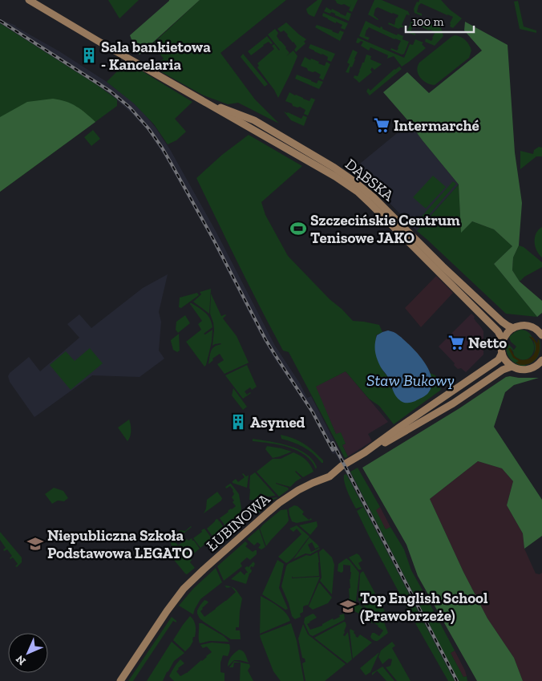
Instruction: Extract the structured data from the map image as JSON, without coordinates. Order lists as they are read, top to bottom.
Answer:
{
  "streets": {
    "street": ["DĄBSKA", "ŁUBINOWA"]
  },
  "water": ["Staw Bukowy"],
  "places": {
    "building": ["Sala bankietowa - Kancelaria", "Asymed"],
    "supermarket": ["Intermarché", "Netto"],
    "sports": ["Szczecińskie Centrum Tenisowe JAKO"],
    "school or university": ["Niepubliczna Szkoła Podstawowa LEGATO", "Top English School (Prawobrzeże)"]
  },
  "scale_bar": "100 m",
  "north": "bottom left"
}
